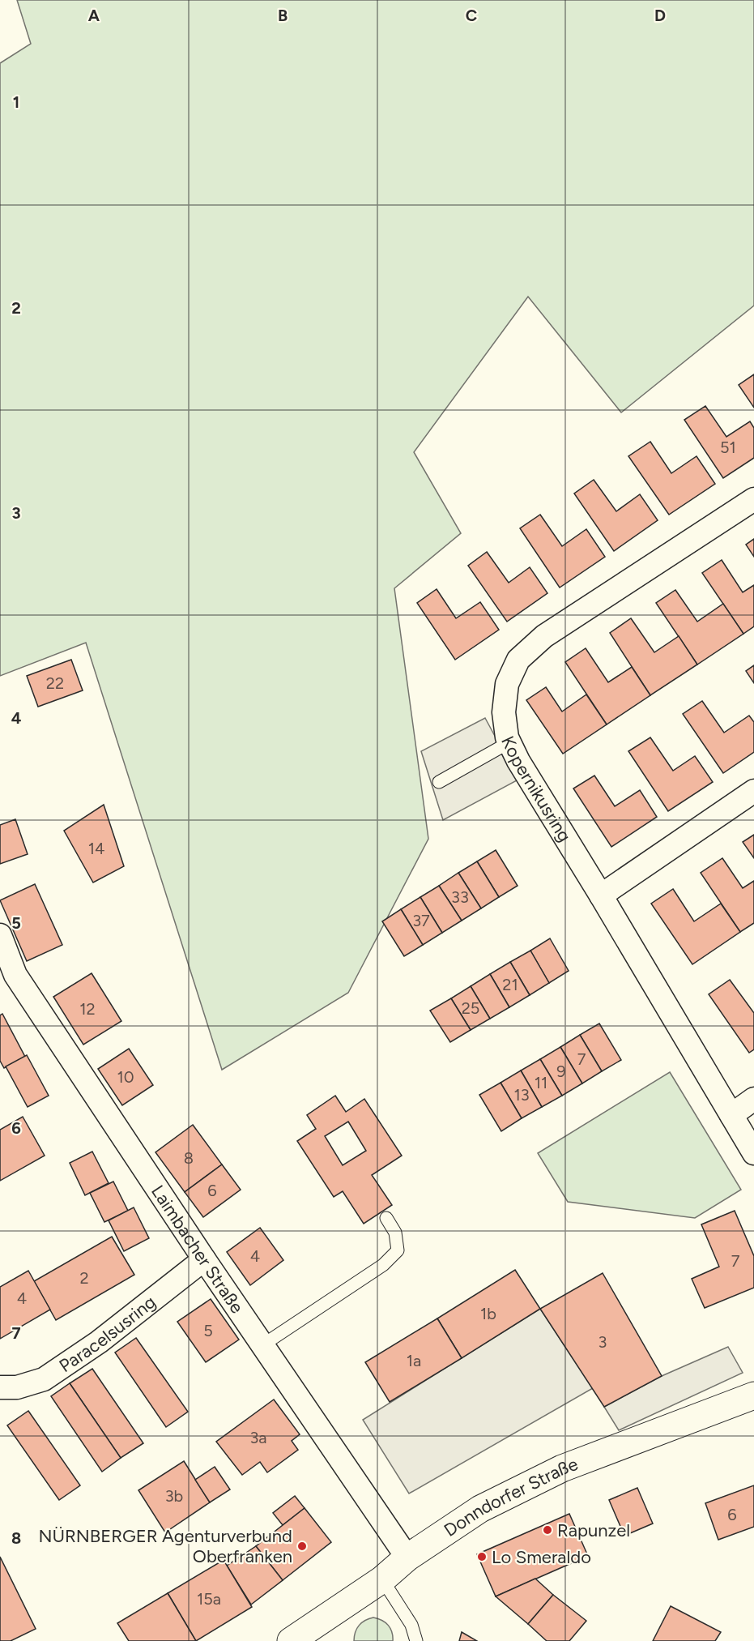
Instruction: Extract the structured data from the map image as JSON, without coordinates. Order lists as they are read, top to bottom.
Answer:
{
  "streets": {
    "street": [
      "Kopernikusring",
      "Laimbacher Straße",
      "Paracelsusring",
      "Donndorfer Straße"
    ]
  },
  "crossings": [
    ["Laimbacher Straße", "Paracelsusring"],
    ["Laimbacher Straße", "Donndorfer Straße"]
  ],
  "places": ["Rapunzel", "NÜRNBERGER Agenturverbund Oberfranken", "Lo Smeraldo"],
  "house_numbers": [
    "51",
    "22",
    "14",
    "33",
    "37",
    "21",
    "25",
    "12",
    "7",
    "9",
    "10",
    "11",
    "13",
    "8",
    "6",
    "4",
    "7",
    "2",
    "4",
    "1b",
    "5",
    "3",
    "1a",
    "3a",
    "3b",
    "6",
    "15a"
  ],
  "grid": {
    "columns": [
      "A",
      "B",
      "C",
      "D"
    ],
    "rows": [
      "1",
      "2",
      "3",
      "4",
      "5",
      "6",
      "7",
      "8"
    ]
  }
}
